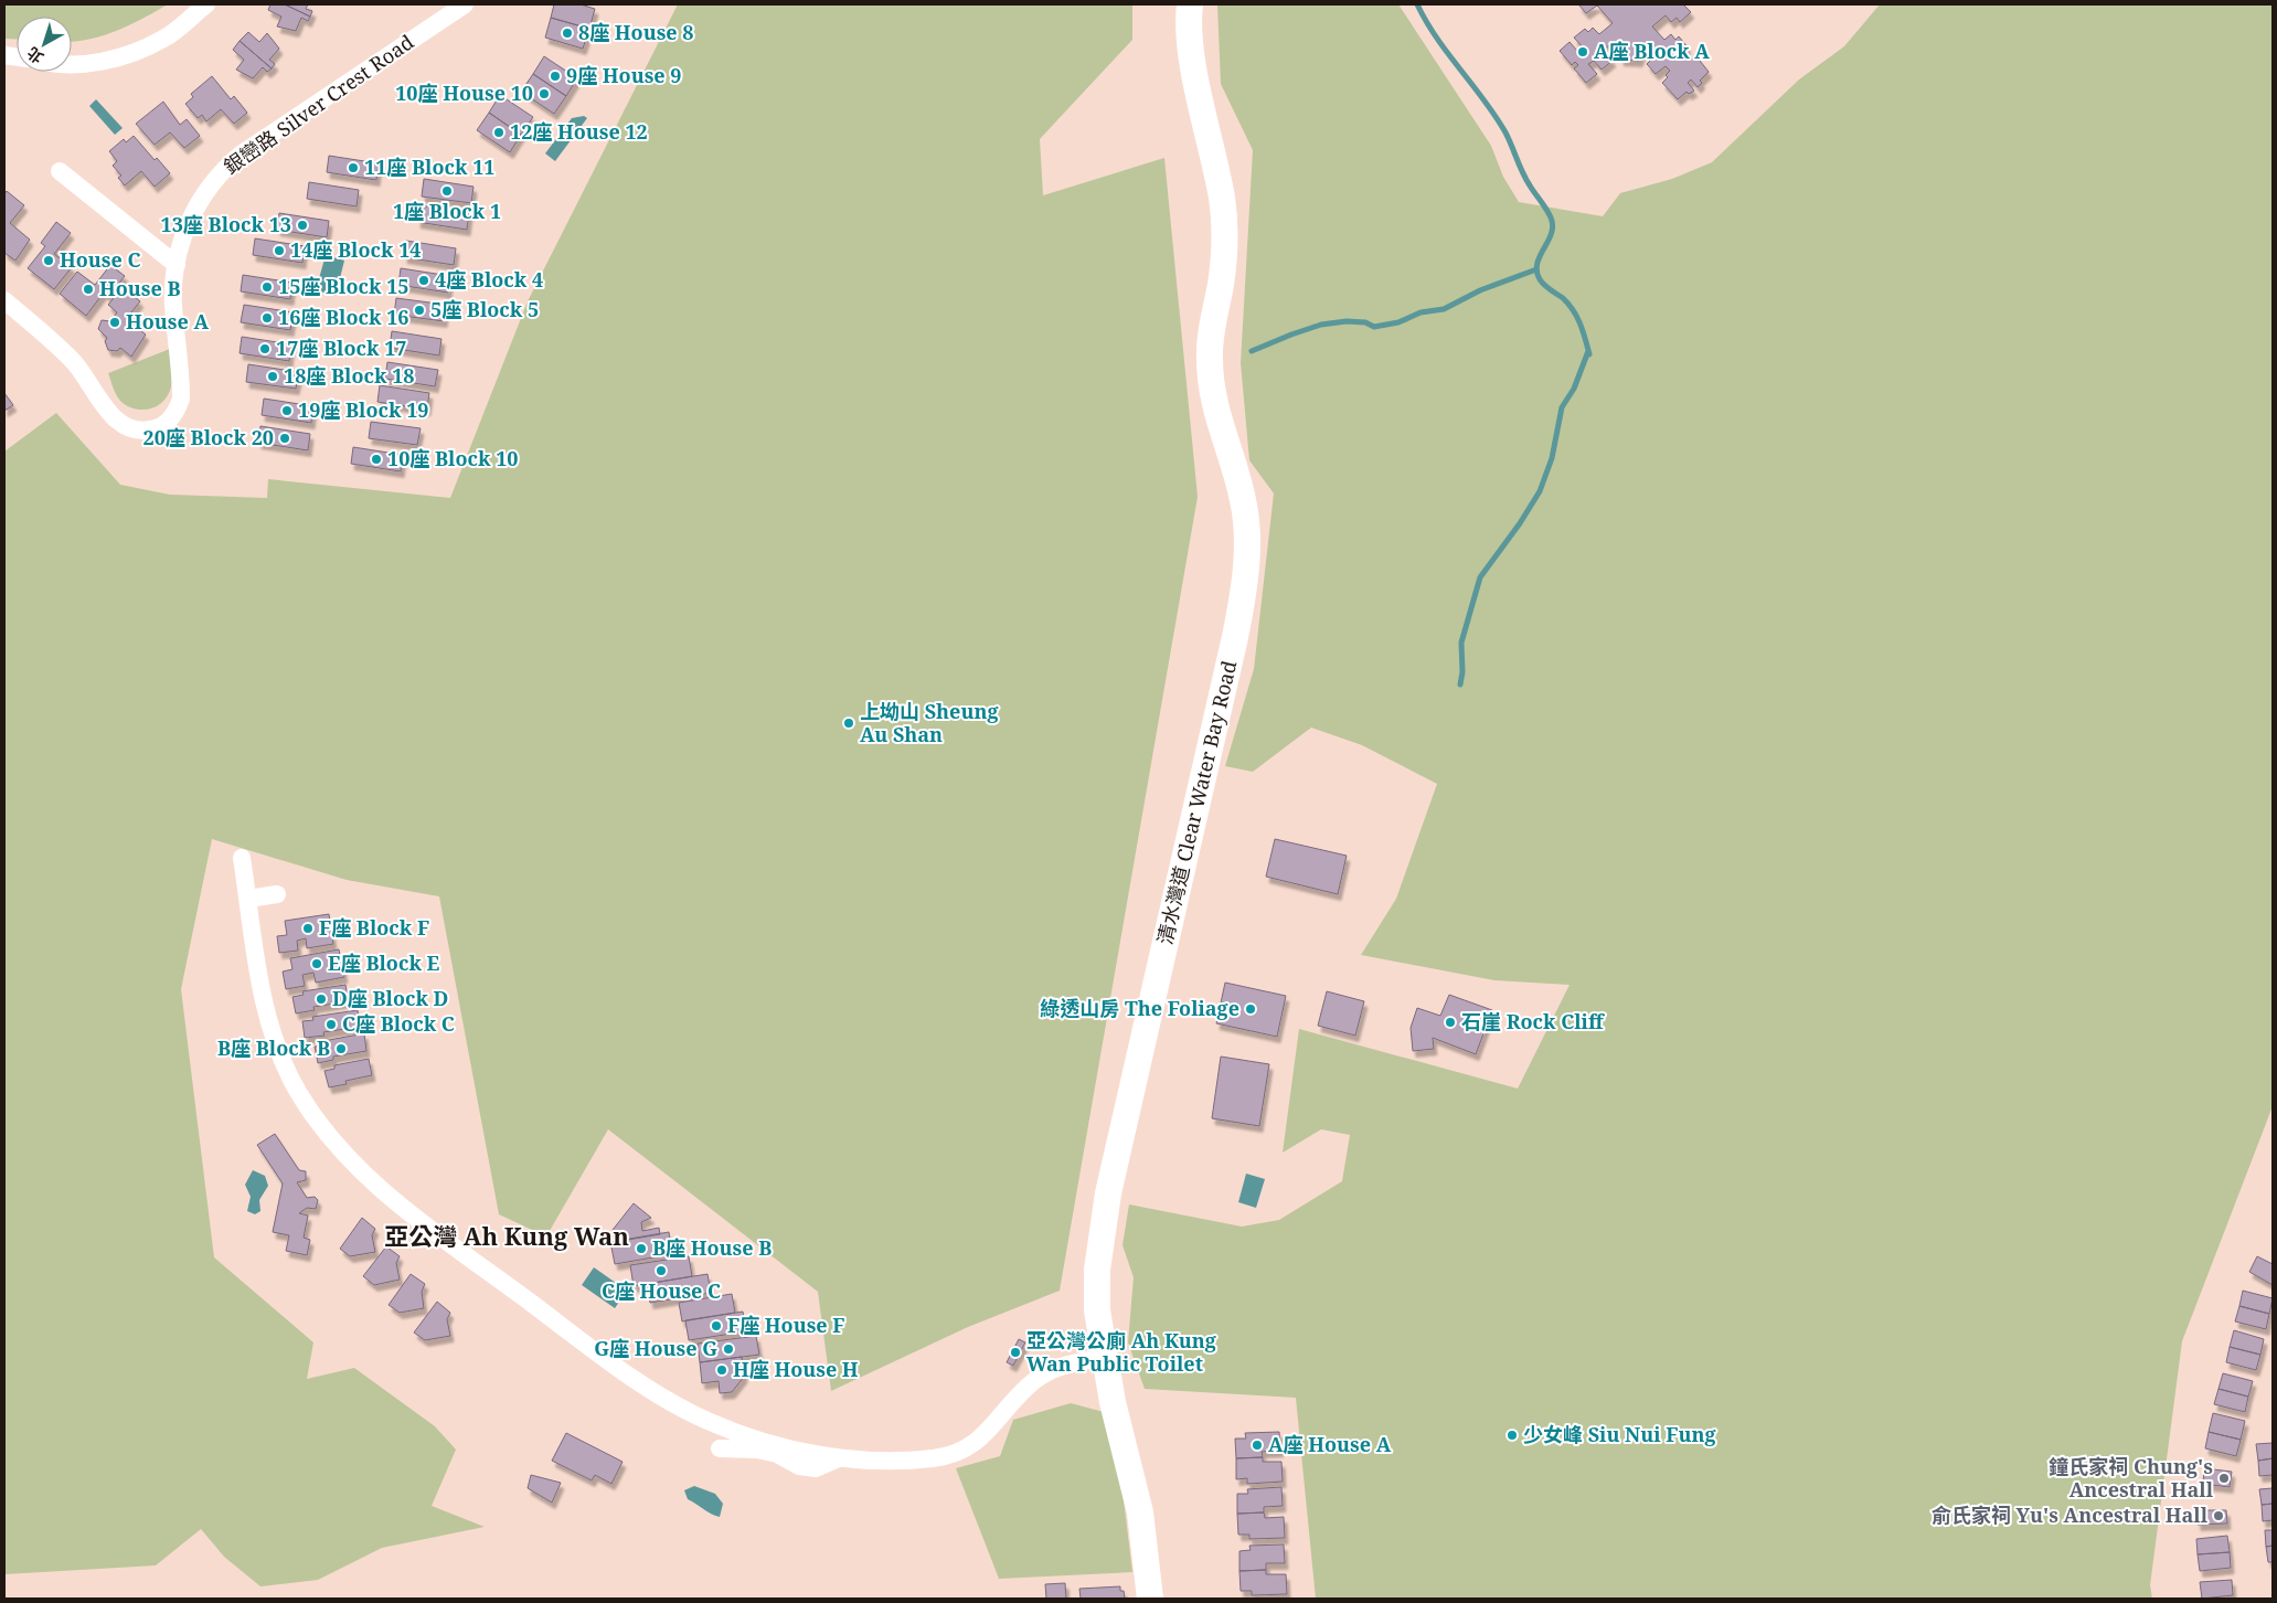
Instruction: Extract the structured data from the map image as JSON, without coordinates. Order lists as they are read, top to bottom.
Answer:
{
  "streets": {
    "main road": ["清水灣道 Clear Water Bay Road"],
    "street": ["銀巒路 Silver Crest Road"]
  },
  "districts": ["亞公灣 Ah Kung Wan"],
  "places": [
    "8座 House 8",
    "A座 Block A",
    "9座 House 9",
    "10座 House 10",
    "12座 House 12",
    "11座 Block 11",
    "1座 Block 1",
    "13座 Block 13",
    "14座 Block 14",
    "House C",
    "4座 Block 4",
    "15座 Block 15",
    "House B",
    "5座 Block 5",
    "16座 Block 16",
    "House A",
    "17座 Block 17",
    "18座 Block 18",
    "19座 Block 19",
    "20座 Block 20",
    "10座 Block 10",
    "上坳山 Sheung Au Shan",
    "F座 Block F",
    "E座 Block E",
    "D座 Block D",
    "綠透山房 The Foliage",
    "石崖 Rock Cliff",
    "C座 Block C",
    "B座 Block B",
    "B座 House B",
    "C座 House C",
    "F座 House F",
    "G座 House G",
    "亞公灣公廁 Ah Kung Wan Public Toilet",
    "H座 House H",
    "少女峰 Siu Nui Fung",
    "A座 House A",
    "鐘氏家祠 Chung's Ancestral Hall",
    "俞氏家祠 Yu's Ancestral Hall"
  ],
  "north": "bottom left"
}
